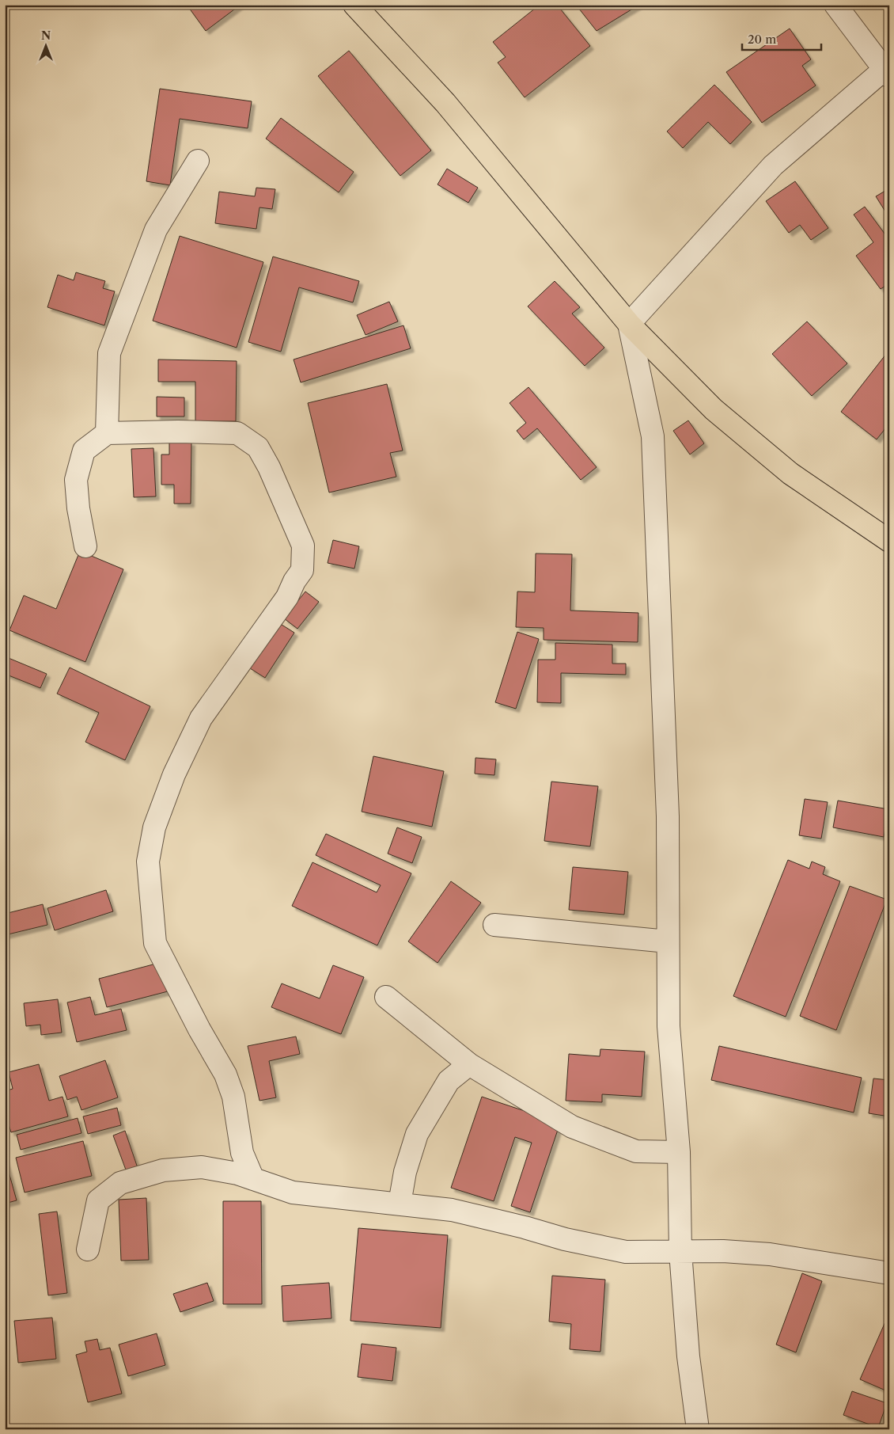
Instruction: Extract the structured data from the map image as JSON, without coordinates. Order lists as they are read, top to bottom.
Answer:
{
  "scale_bar": "20 m",
  "north": "top"
}
